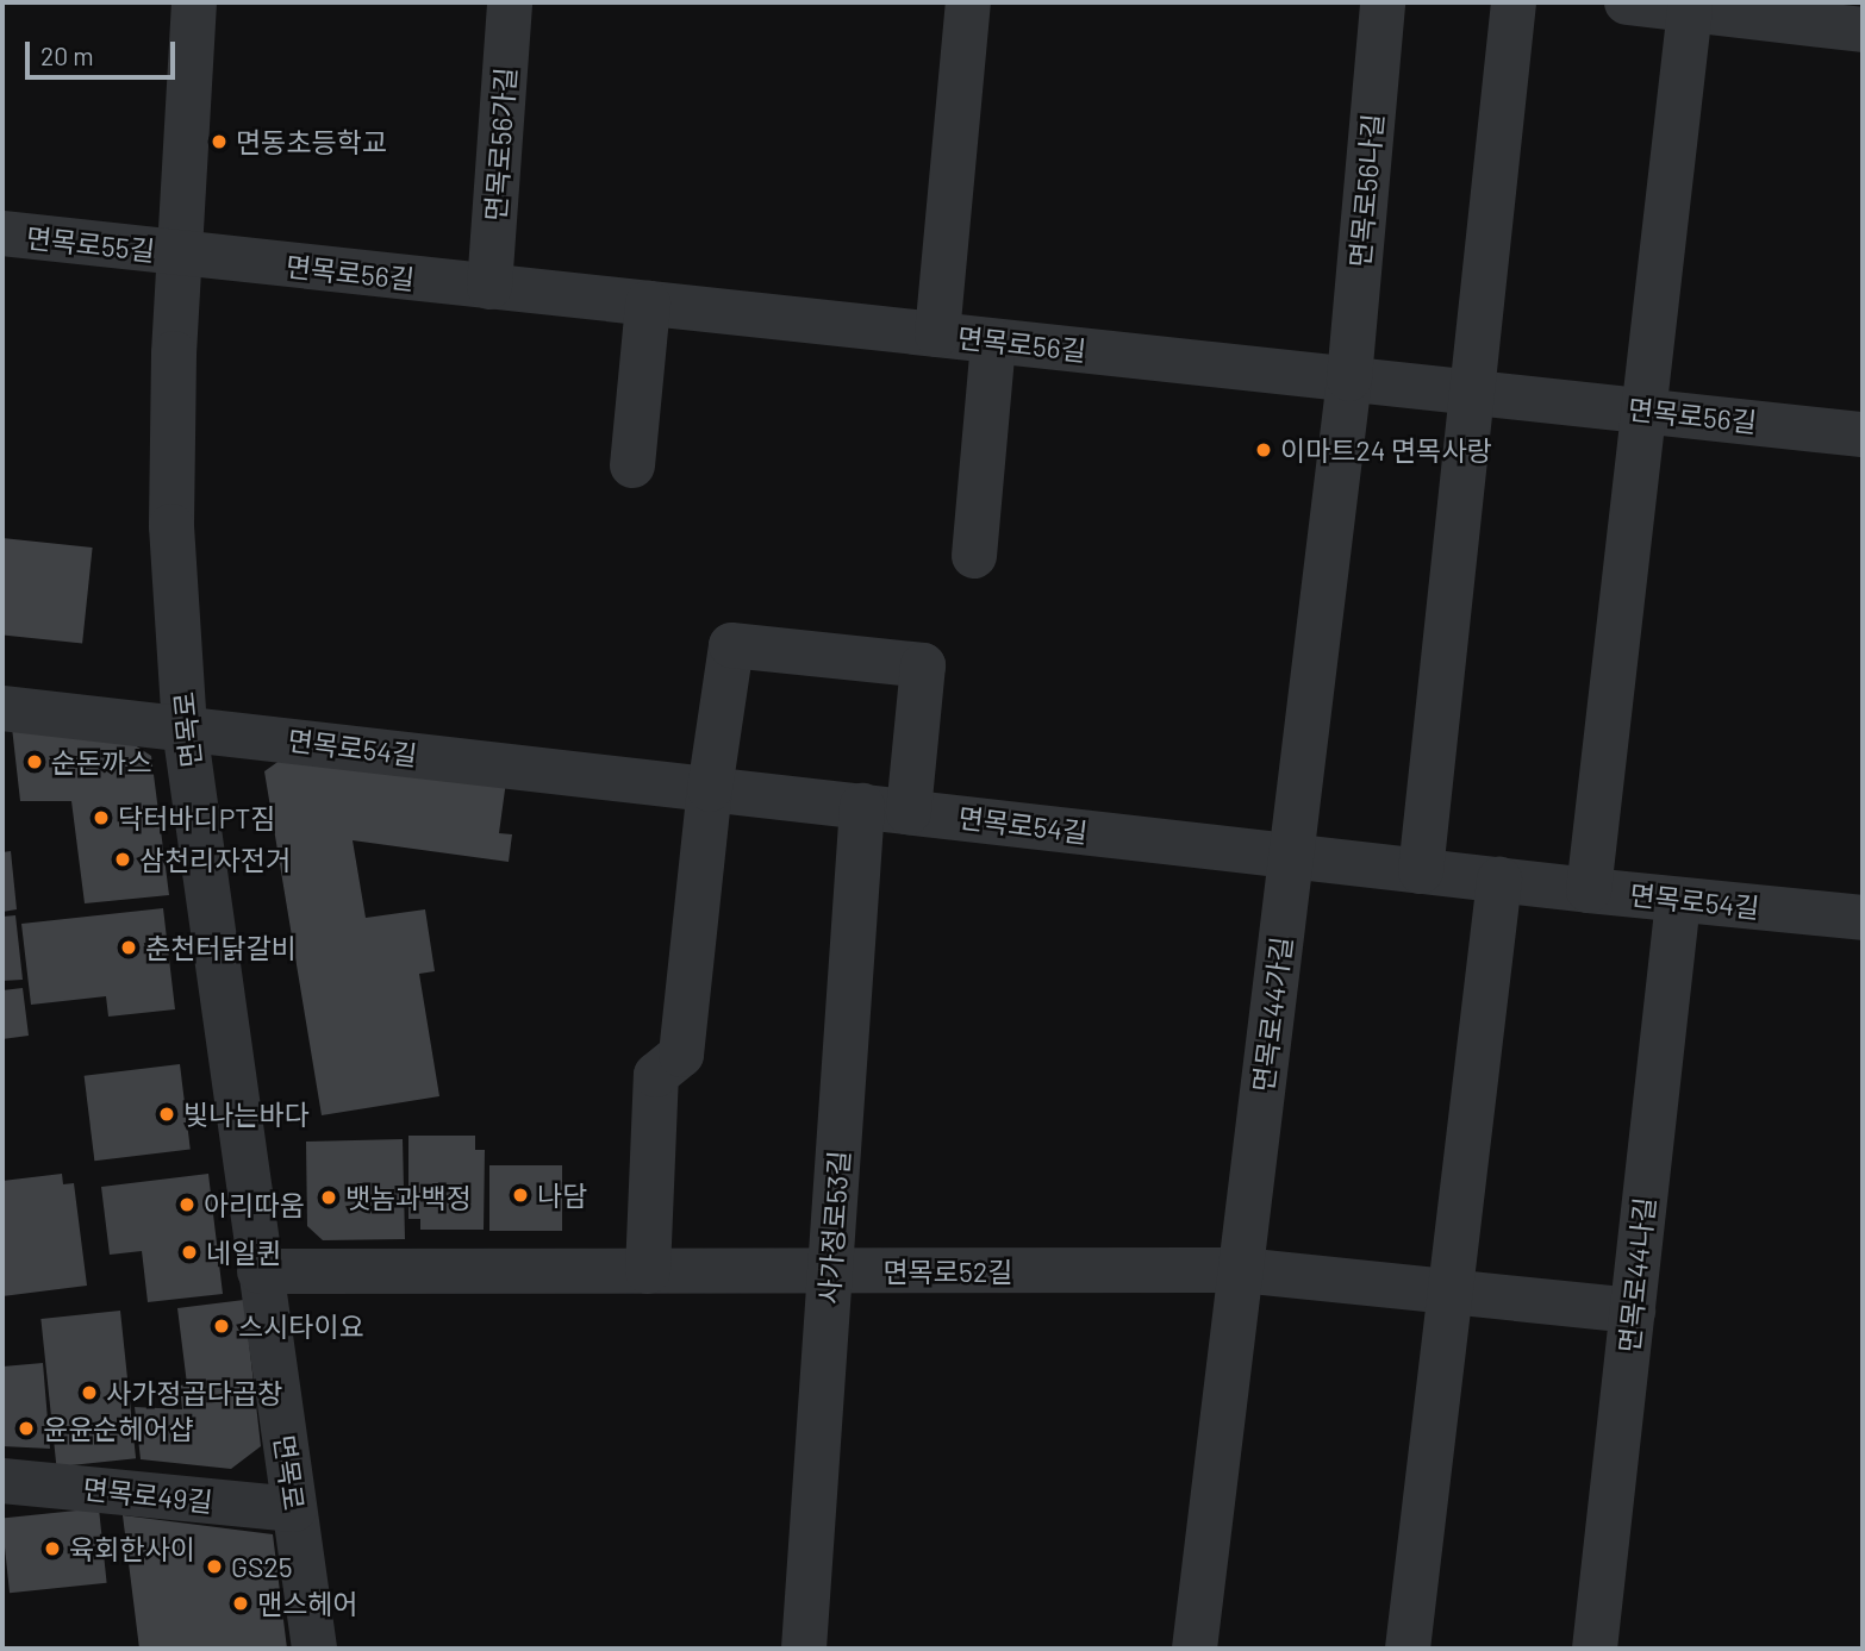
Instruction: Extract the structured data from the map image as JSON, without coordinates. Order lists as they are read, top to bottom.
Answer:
{
  "streets": {
    "street": [
      "면목로56가길",
      "면목로56나길",
      "면목로55길",
      "면목로56길",
      "면목로",
      "면목로54길",
      "면목로44가길",
      "사가정로53길",
      "면목로52길",
      "면목로44나길",
      "면목로49길"
    ]
  },
  "crossings": [
    ["면목로56가길", "면목로56길"],
    ["면목로56나길", "면목로56길"],
    ["면목로56나길", "면목로44가길"],
    ["면목로55길", "면목로56길"],
    ["면목로55길", "면목로"],
    ["면목로56길", "면목로"],
    ["면목로56길", "면목로44가길"],
    ["면목로", "면목로54길"],
    ["면목로", "면목로52길"],
    ["면목로", "면목로49길"],
    ["면목로54길", "면목로44가길"],
    ["면목로54길", "사가정로53길"],
    ["면목로54길", "면목로44나길"],
    ["면목로44가길", "면목로52길"],
    ["사가정로53길", "면목로52길"],
    ["면목로52길", "면목로44나길"]
  ],
  "places": [
    "면동초등학교",
    "이마트24 면목사랑",
    "순돈까스",
    "닥터바디PT짐",
    "삼천리자전거",
    "춘천터닭갈비",
    "빛나는바다",
    "나담",
    "뱃놈과백정",
    "아리따움",
    "네일퀸",
    "스시타이요",
    "사가정곱다곱창",
    "윤윤순헤어샵",
    "육회한사이",
    "GS25",
    "맨스헤어"
  ],
  "scale_bar": "20 m"
}
